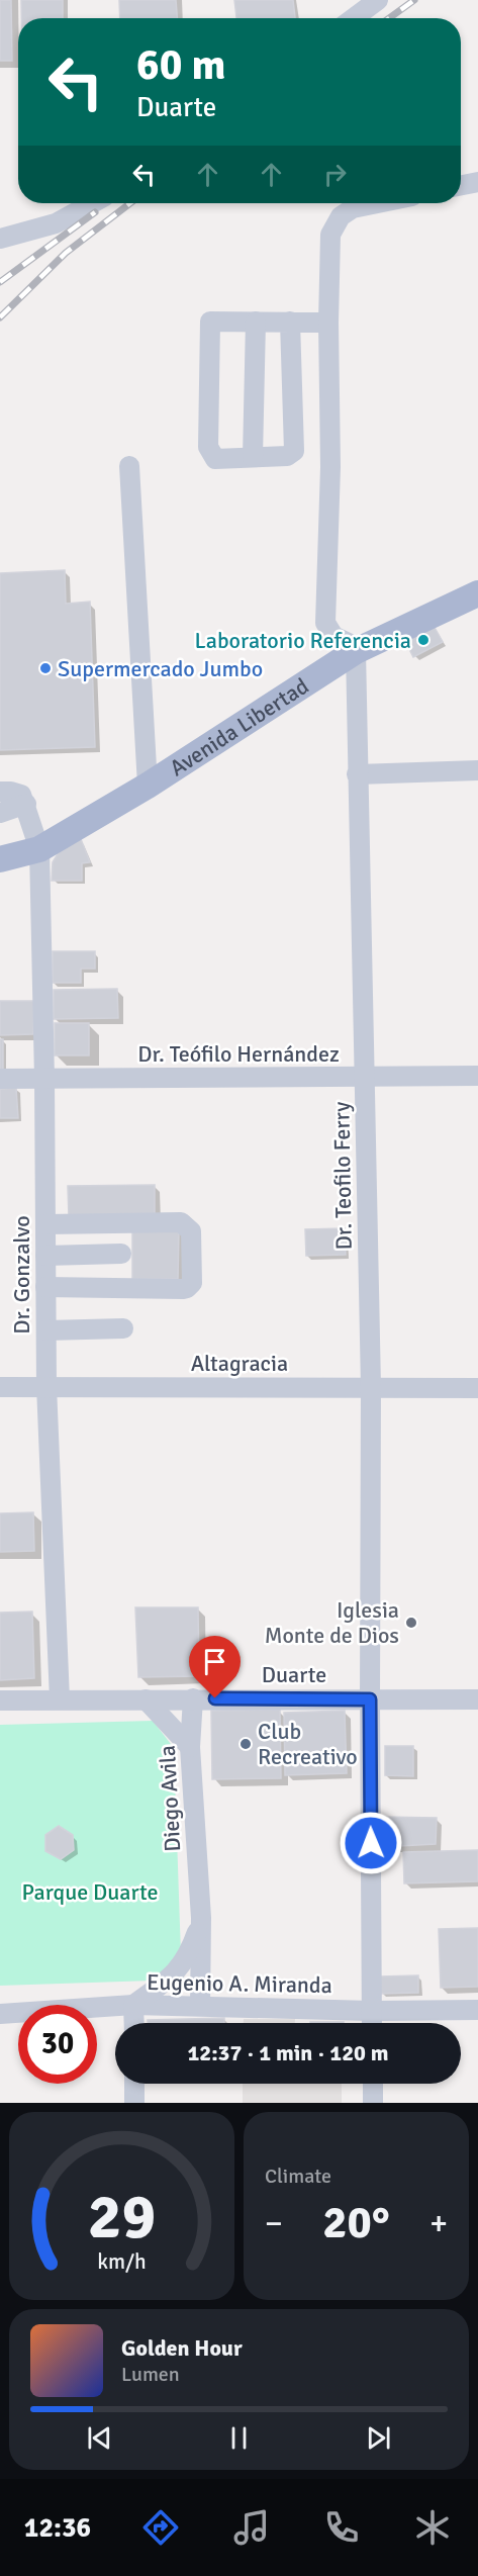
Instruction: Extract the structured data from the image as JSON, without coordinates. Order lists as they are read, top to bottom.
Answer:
{
  "streets": {
    "main road": ["Avenida Libertad"],
    "street": [
      "Dr. Teófilo Hernández",
      "Dr. Teofilo Ferry",
      "Dr. Gonzalvo",
      "Altagracia",
      "Duarte",
      "Diego Avila",
      "Eugenio A. Miranda"
    ]
  },
  "crossings": [
    ["Avenida Libertad", "Dr. Teofilo Ferry"],
    ["Avenida Libertad", "Dr. Gonzalvo"],
    ["Dr. Teófilo Hernández", "Dr. Teofilo Ferry"],
    ["Dr. Teófilo Hernández", "Dr. Gonzalvo"],
    ["Dr. Teofilo Ferry", "Altagracia"],
    ["Dr. Teofilo Ferry", "Duarte"],
    ["Dr. Teofilo Ferry", "Eugenio A. Miranda"],
    ["Dr. Gonzalvo", "Altagracia"],
    ["Dr. Gonzalvo", "Duarte"],
    ["Duarte", "Diego Avila"],
    ["Diego Avila", "Eugenio A. Miranda"]
  ],
  "parks": ["Parque Duarte"],
  "places": [
    "Laboratorio Referencia",
    "Supermercado Jumbo",
    "Iglesia Monte de Dios",
    "Club Recreativo"
  ],
  "page": {
    "turn": ["60 m", "Duarte"],
    "limit": "30",
    "trip": "12:37 · 1 min · 120 m",
    "tile": "Climate",
    "heat": ["−", "20°", "+"],
    "song": ["Golden Hour", "Lumen"],
    "tabs": "12:36",
    "gauge": ["29", "km/h"]
  }
}
